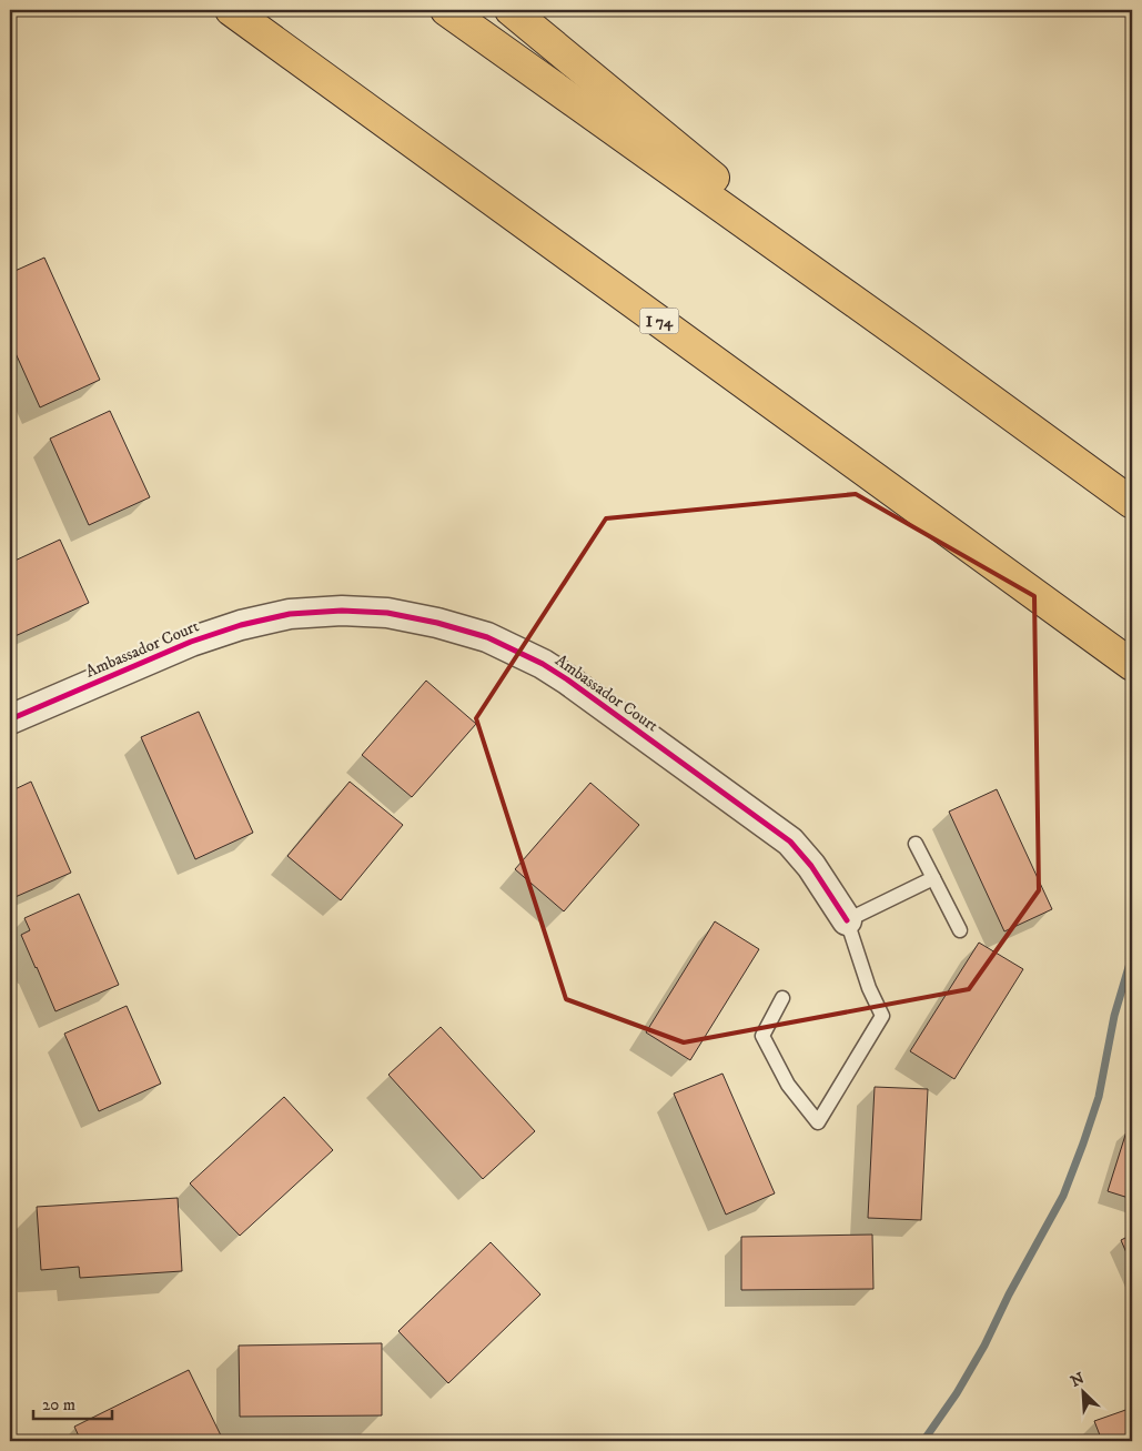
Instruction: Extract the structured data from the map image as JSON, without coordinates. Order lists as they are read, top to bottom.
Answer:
{
  "streets": {
    "highway": ["I 74"],
    "street": ["Ambassador Court"]
  },
  "scale_bar": "20 m",
  "north": "top left"
}
